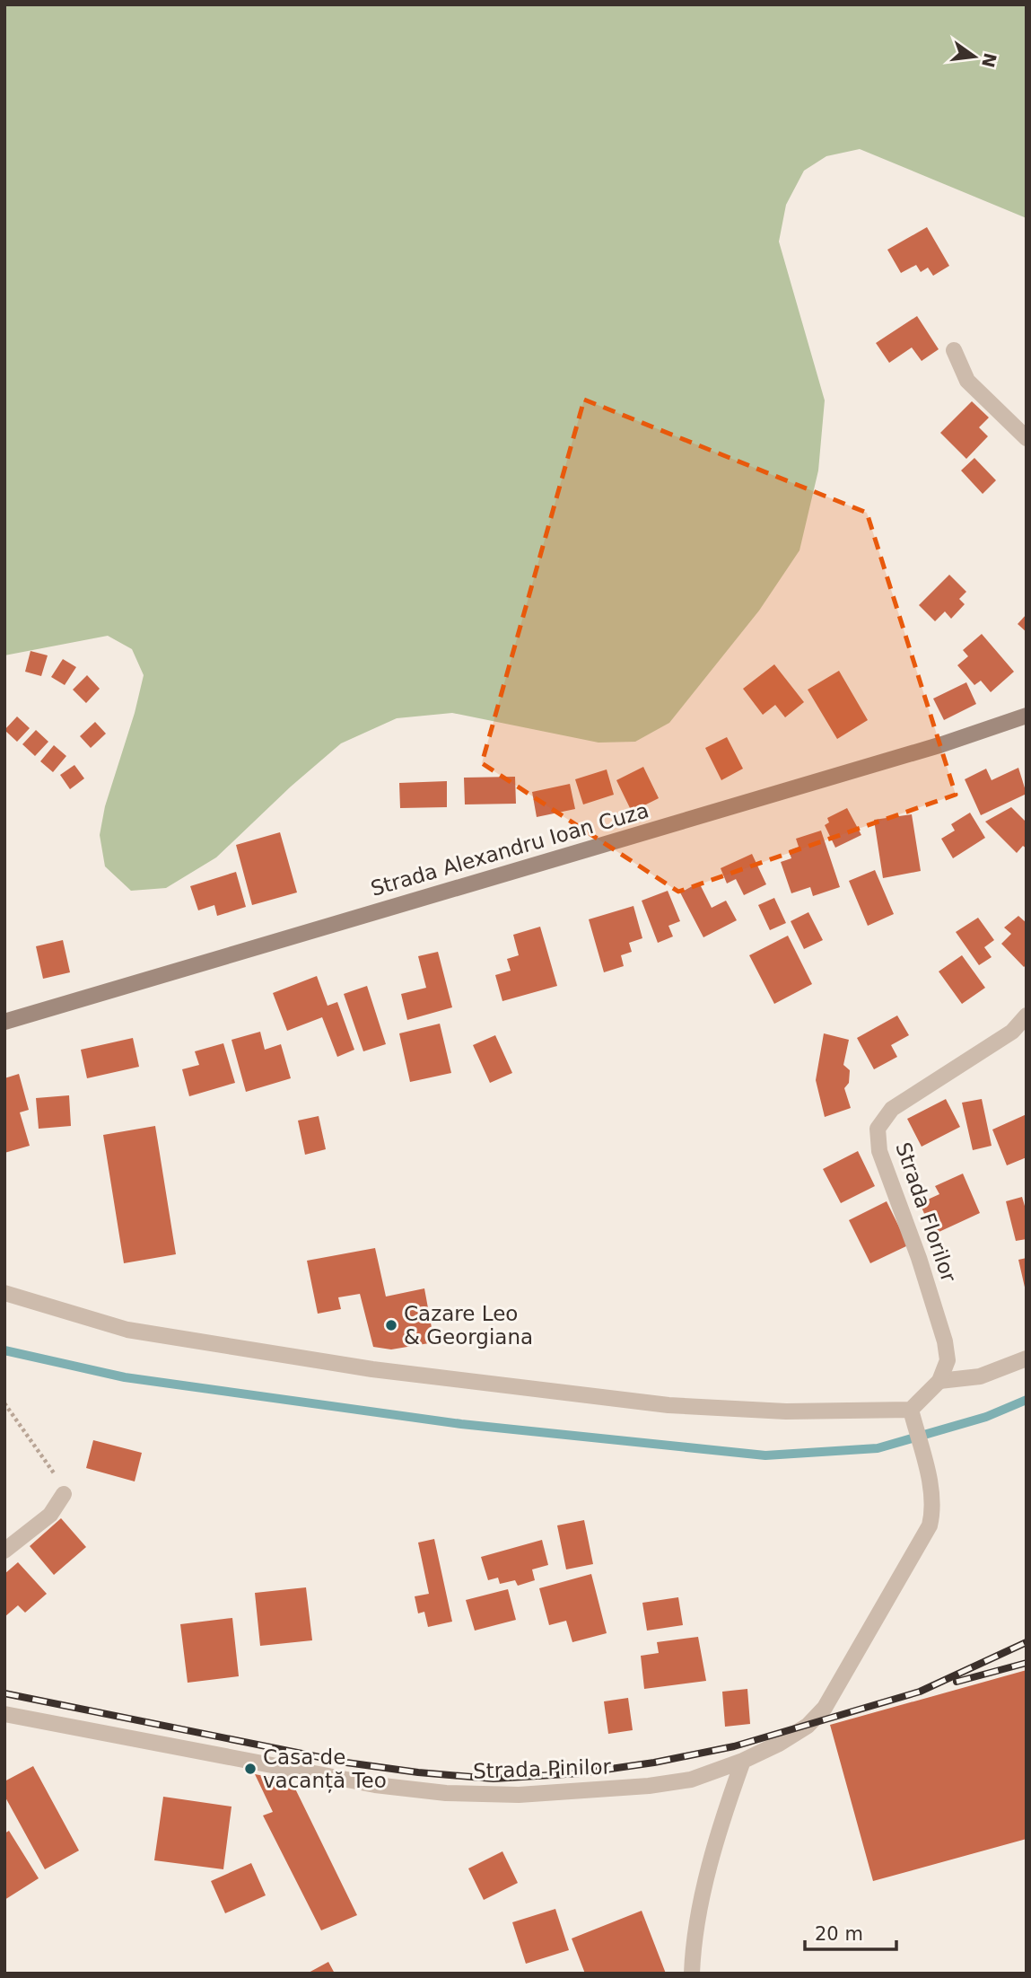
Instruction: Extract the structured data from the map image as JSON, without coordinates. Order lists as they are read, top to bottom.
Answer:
{
  "streets": {
    "main road": ["Strada Alexandru Ioan Cuza"],
    "street": ["Strada Florilor", "Strada Pinilor"]
  },
  "places": ["Cazare Leo & Georgiana", "Casa de vacanță Teo"],
  "scale_bar": "20 m",
  "north": "right"
}
